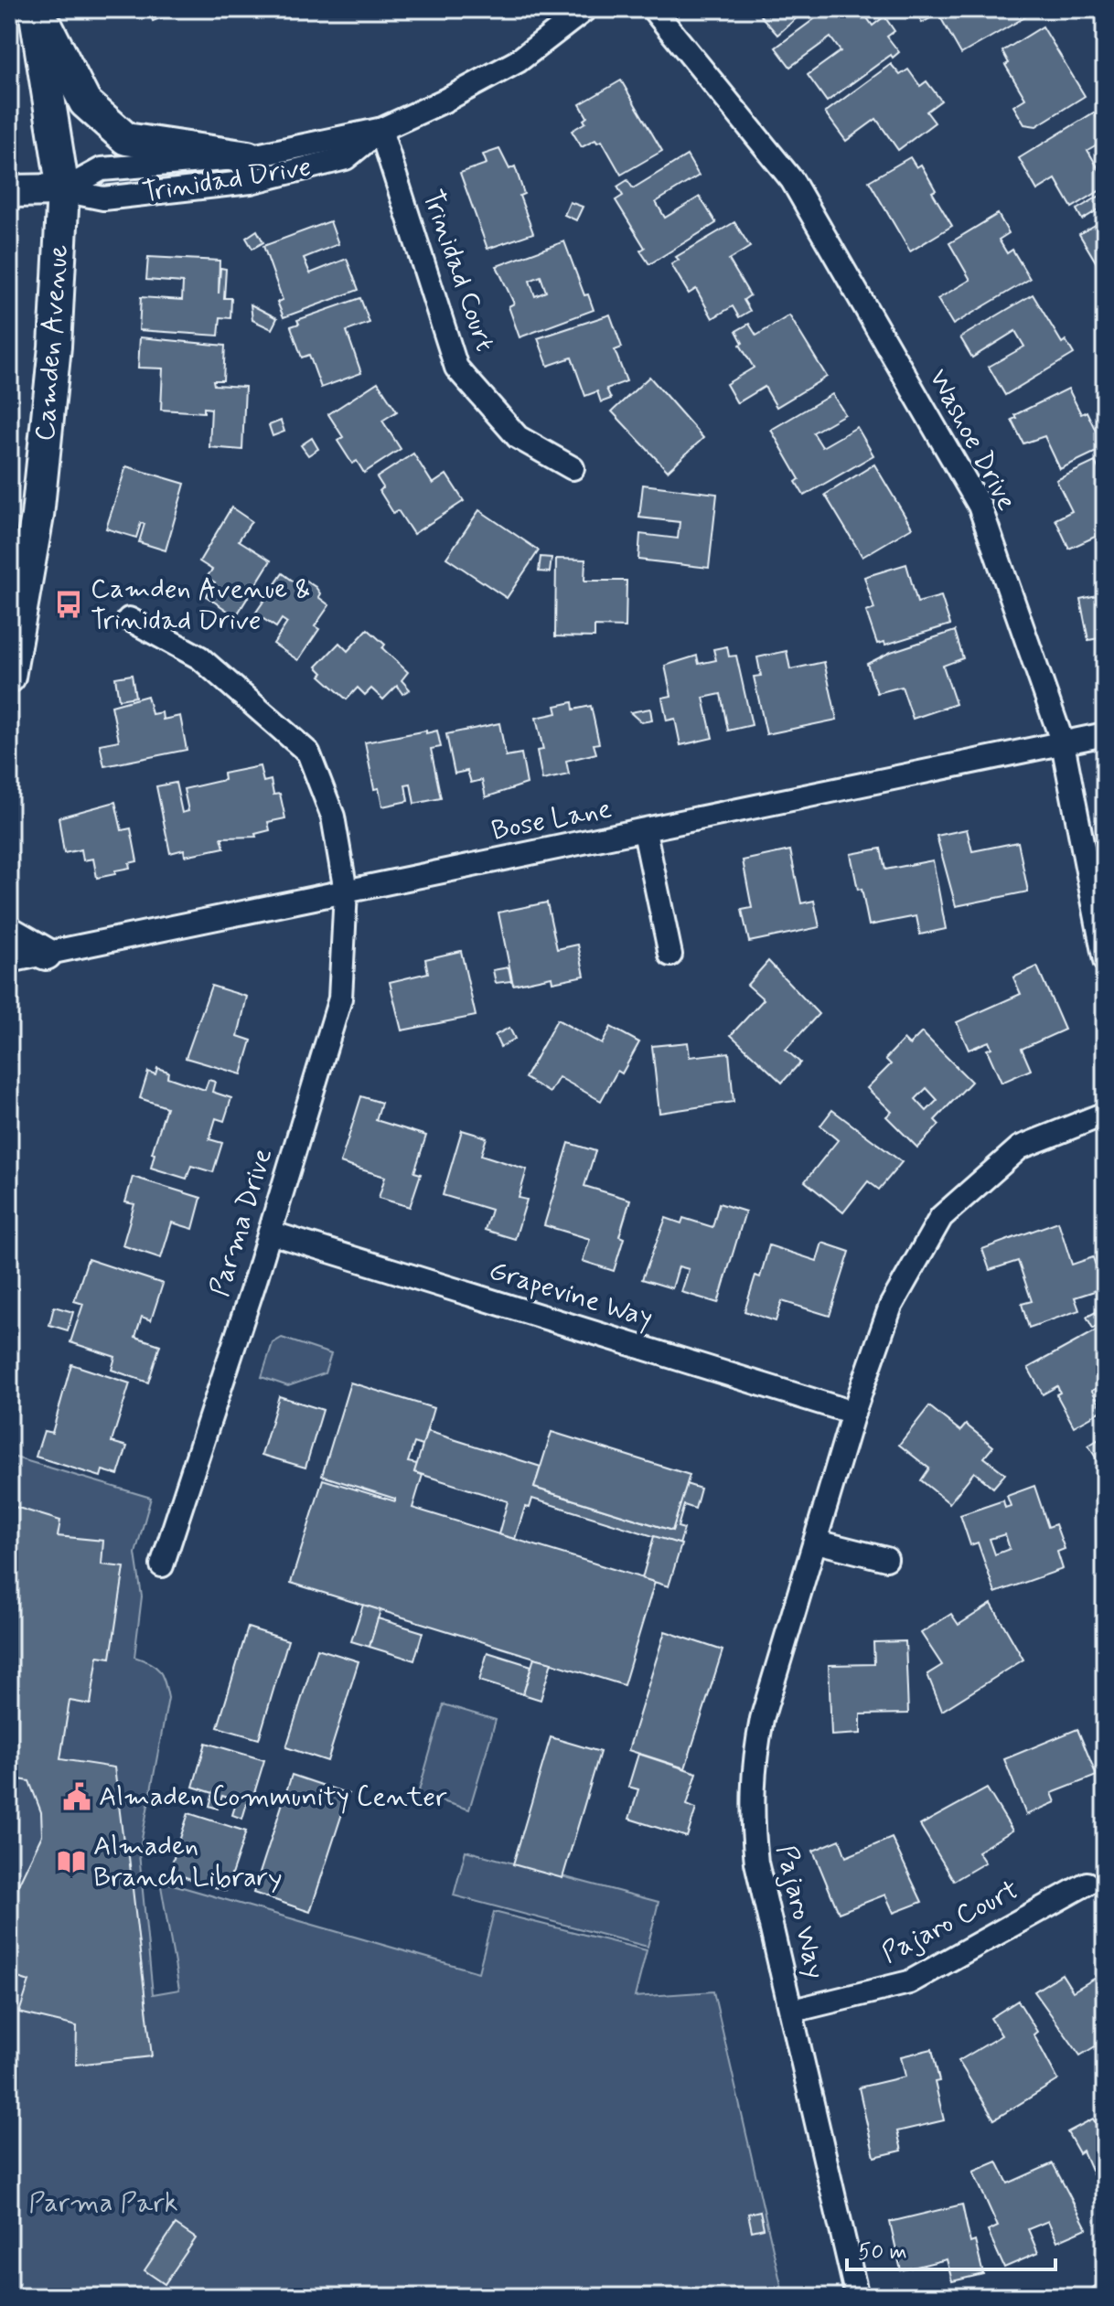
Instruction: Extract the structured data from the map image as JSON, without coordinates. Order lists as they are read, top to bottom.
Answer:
{
  "streets": {
    "main road": ["Trinidad Drive", "Camden Avenue"],
    "street": [
      "Trinidad Court",
      "Washoe Drive",
      "Bose Lane",
      "Parma Drive",
      "Grapevine Way",
      "Pajaro Way",
      "Pajaro Court"
    ]
  },
  "crossings": [
    ["Trinidad Drive", "Trinidad Court"],
    ["Trinidad Drive", "Camden Avenue"],
    ["Washoe Drive", "Bose Lane"],
    ["Bose Lane", "Parma Drive"],
    ["Parma Drive", "Grapevine Way"],
    ["Grapevine Way", "Pajaro Way"],
    ["Pajaro Way", "Pajaro Court"]
  ],
  "parks": ["Parma Park"],
  "places": {
    "bus stop": ["Camden Avenue & Trinidad Drive"],
    "public building": ["Almaden Community Center"],
    "library": ["Almaden Branch Library"]
  },
  "scale_bar": "50 m"
}
